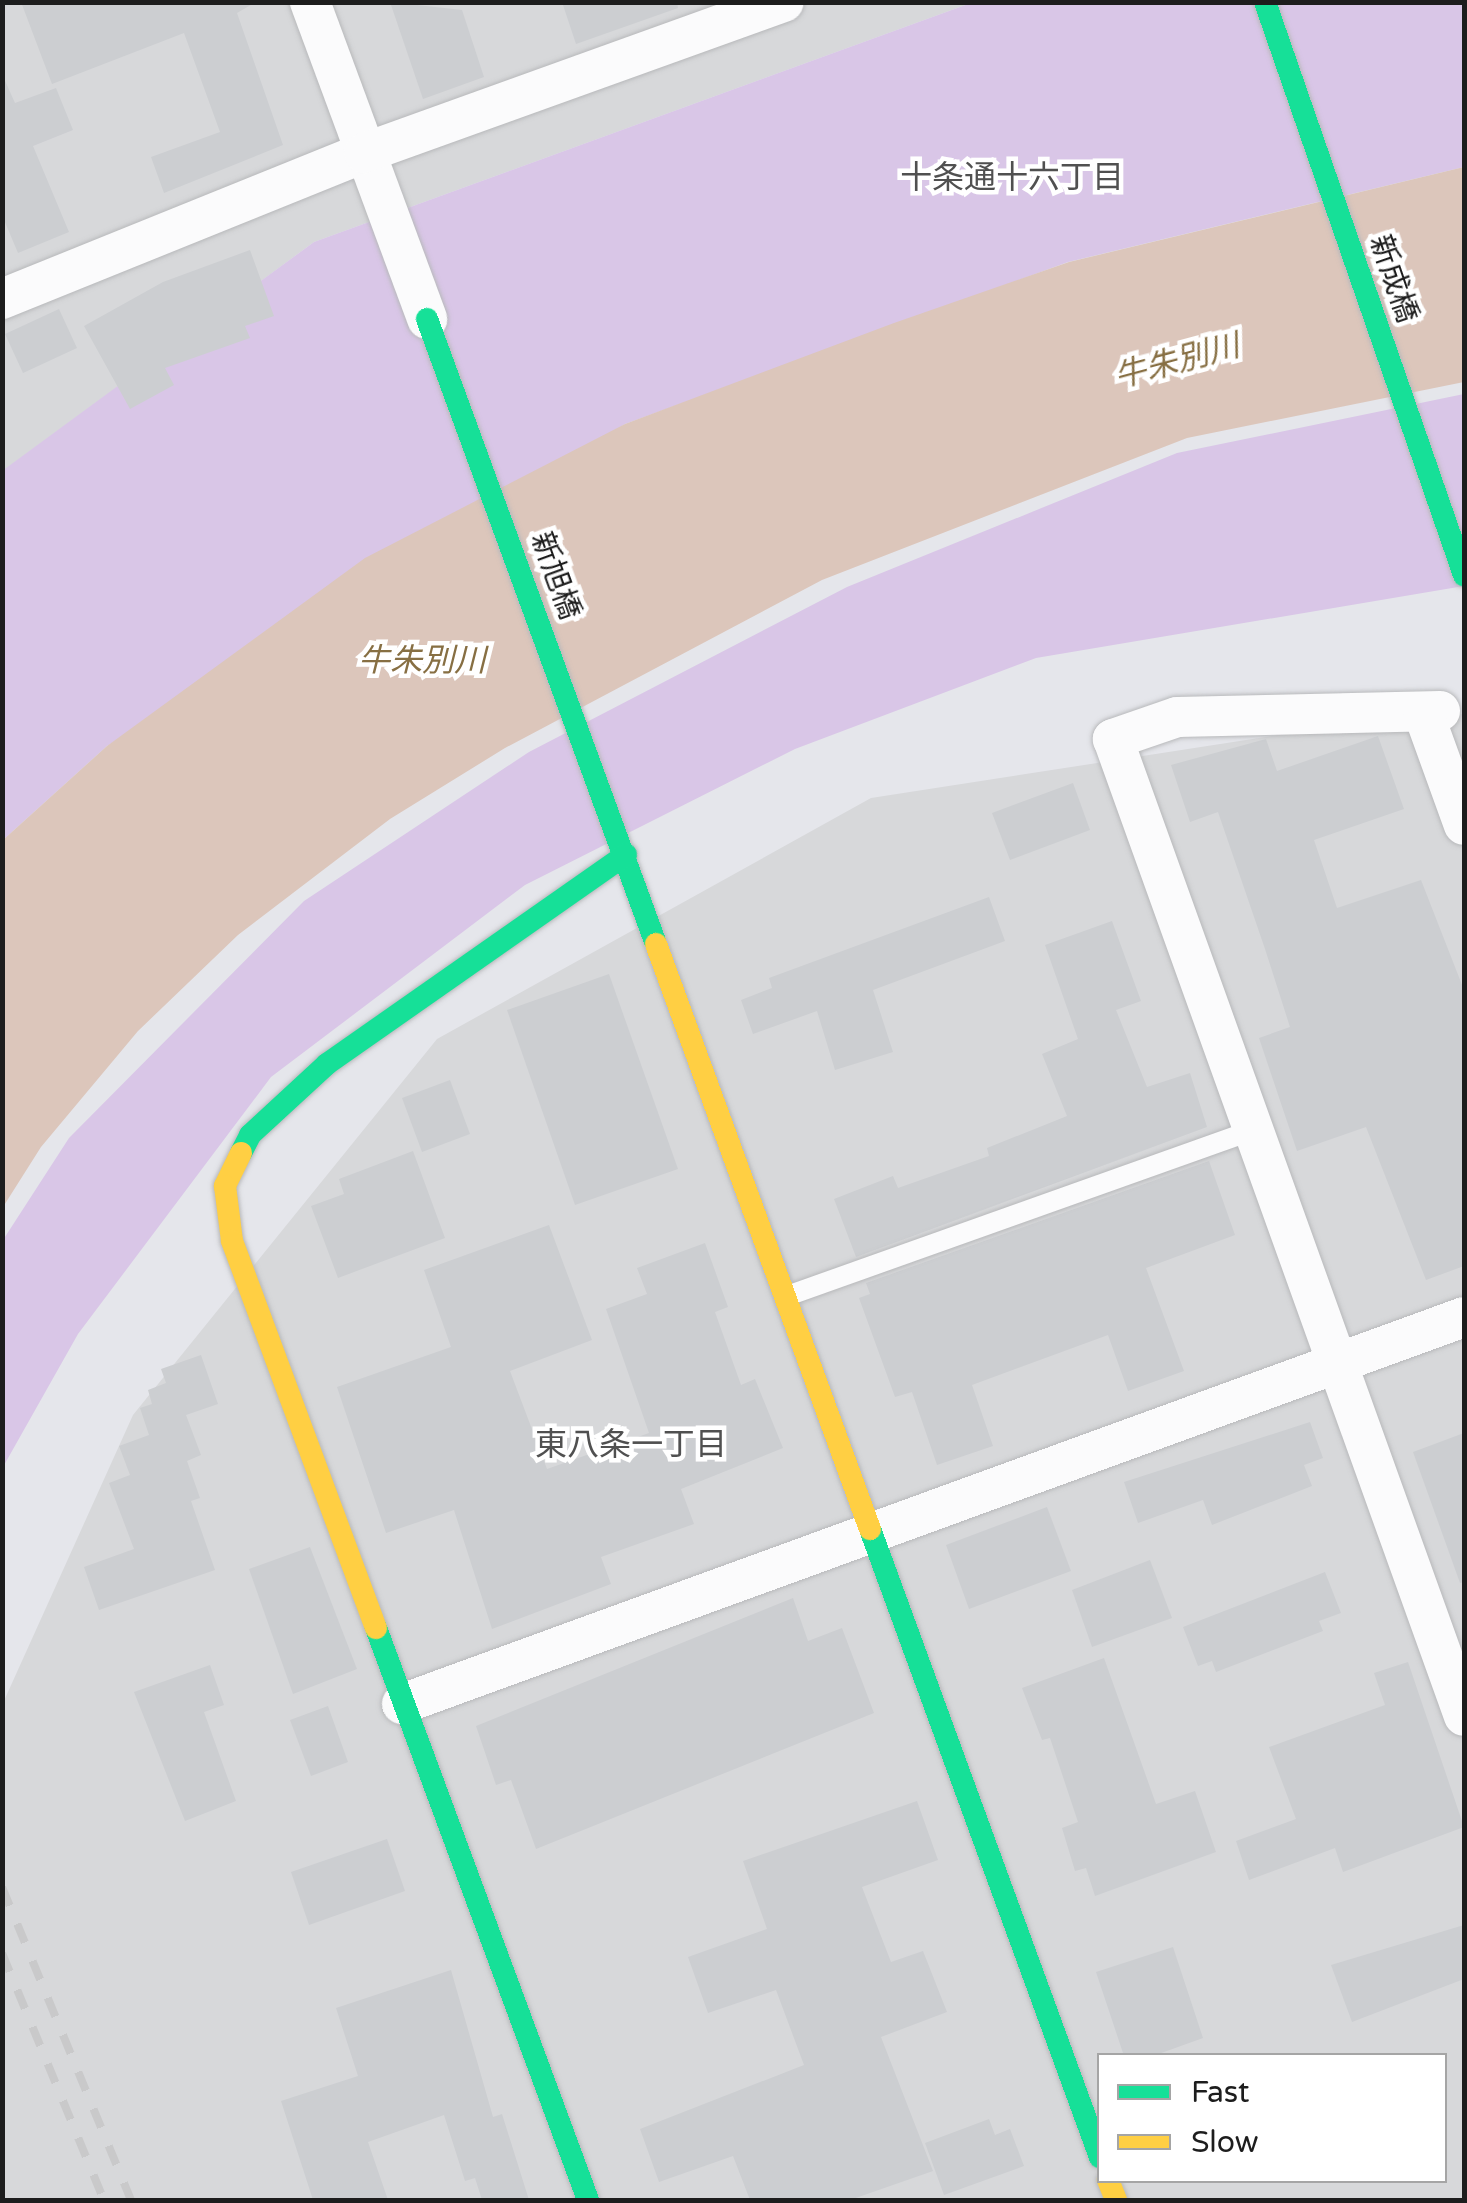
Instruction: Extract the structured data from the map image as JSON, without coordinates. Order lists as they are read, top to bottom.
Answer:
{
  "streets": {
    "street": ["新成橋", "新旭橋"]
  },
  "districts": ["十条通十六丁目", "東八条一丁目"],
  "water": ["牛朱別川"],
  "legend": ["Fast", "Slow"]
}
